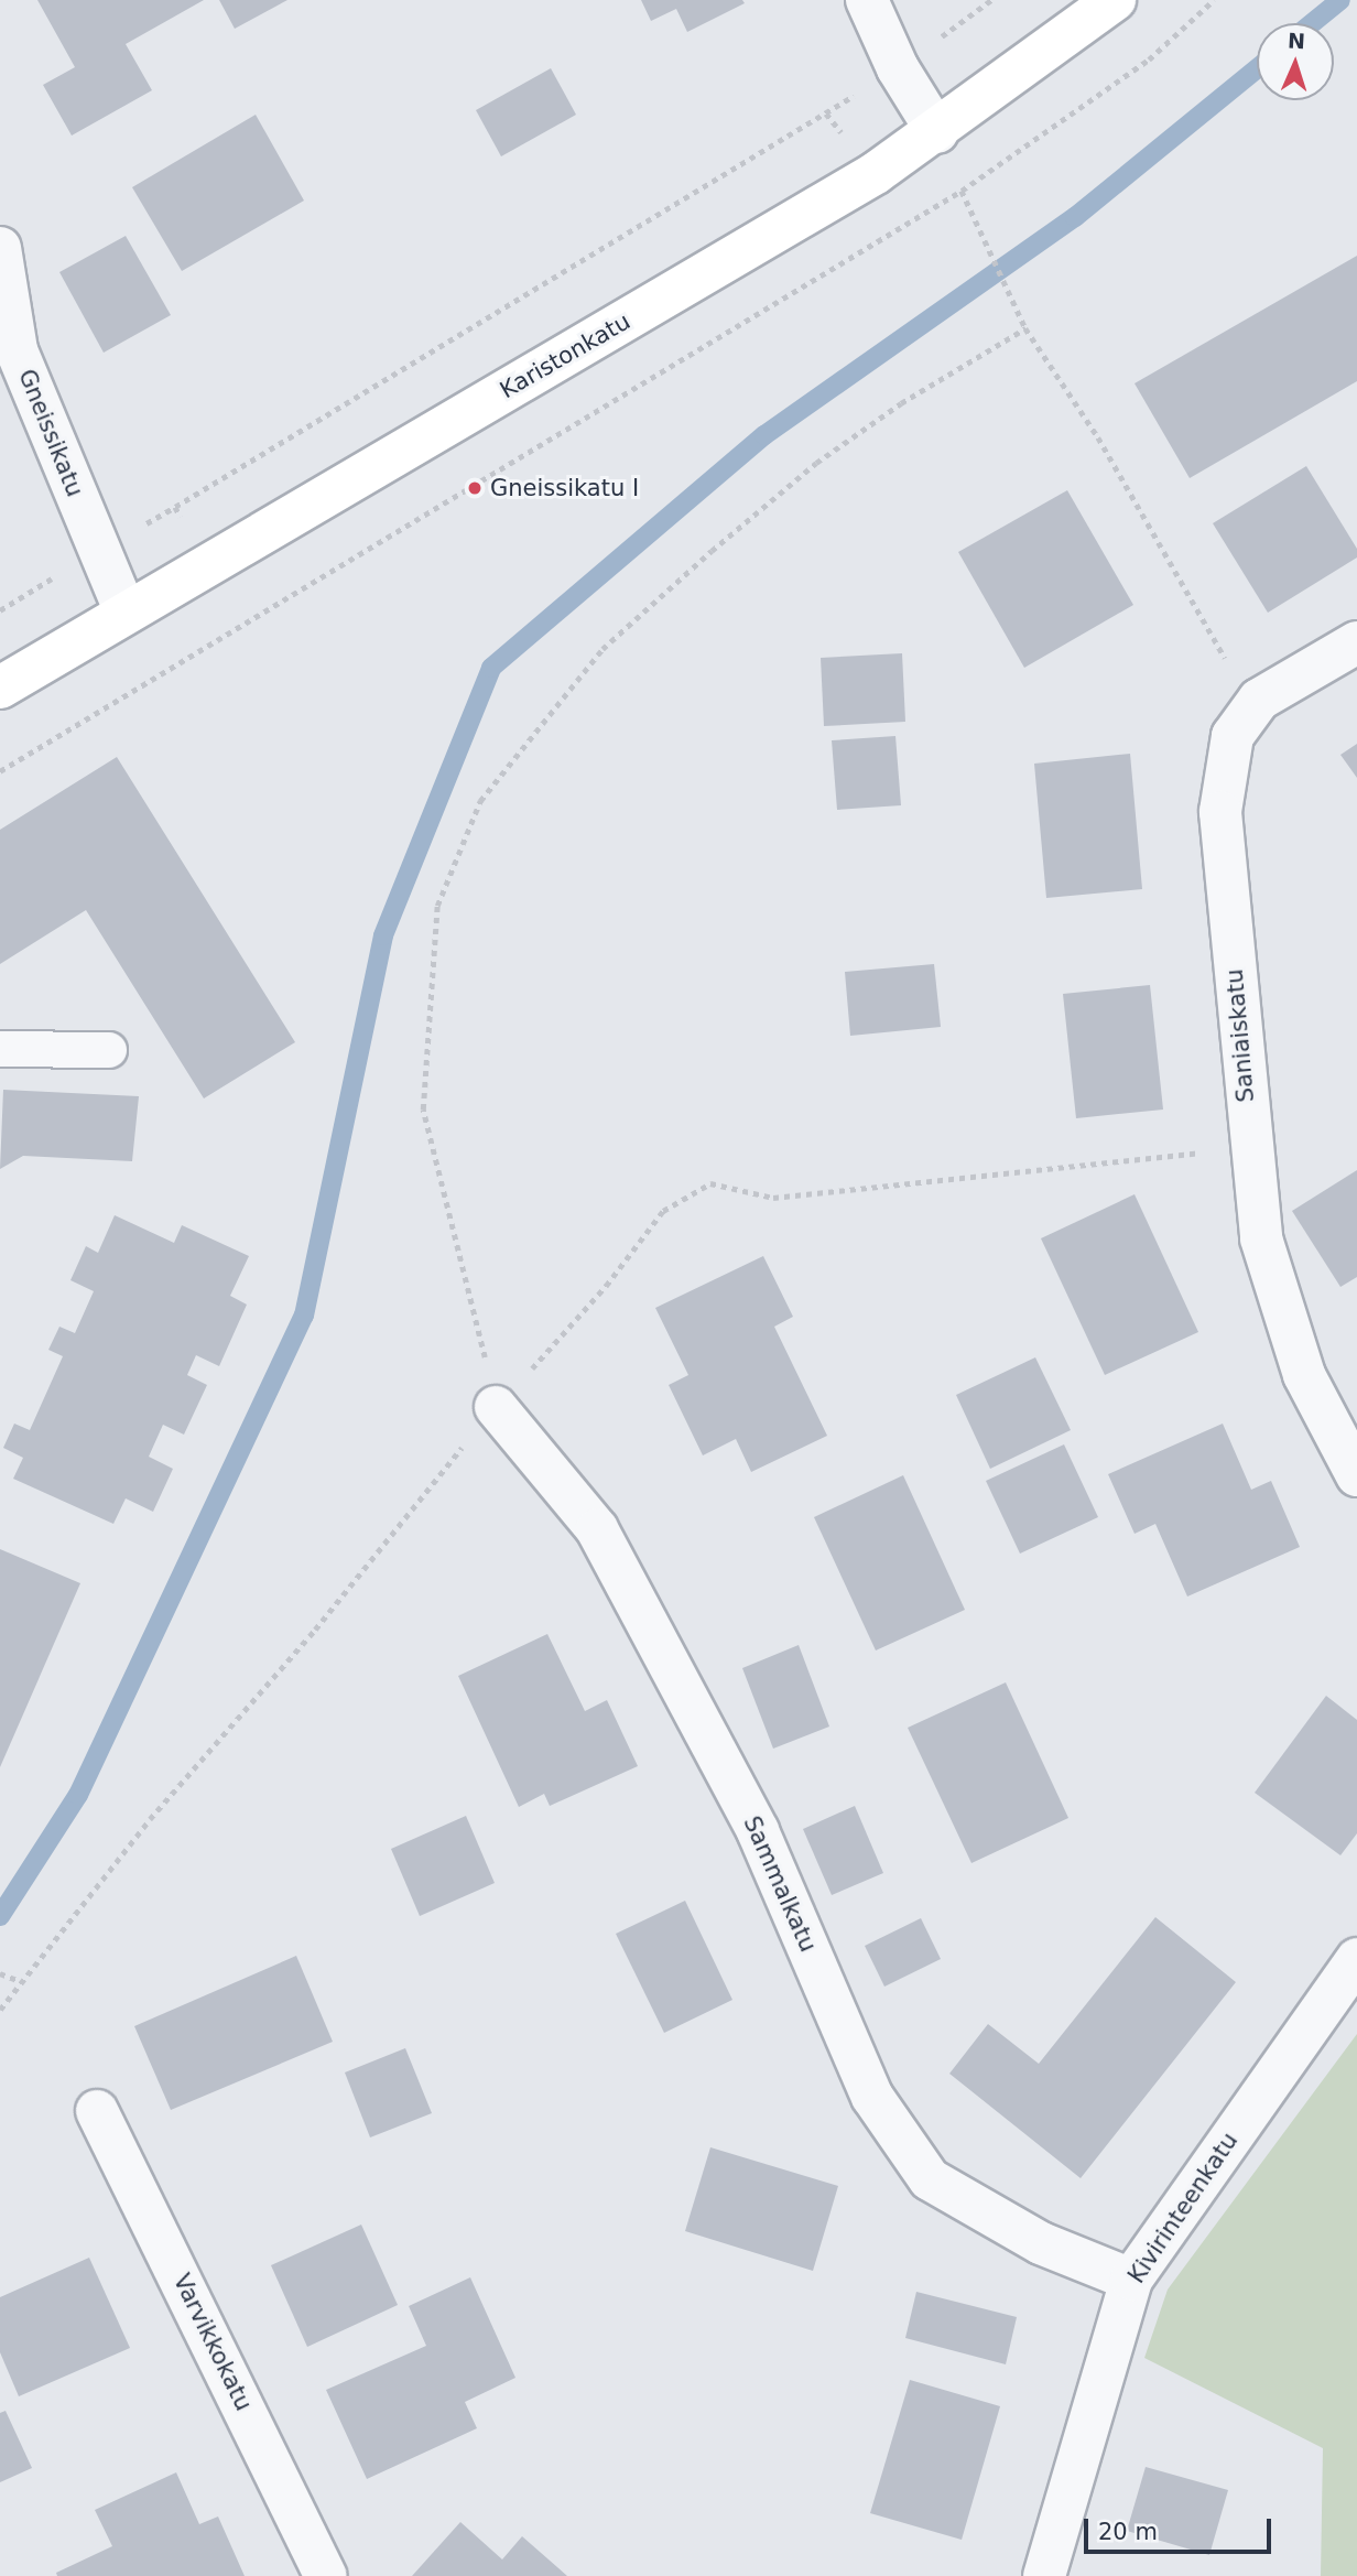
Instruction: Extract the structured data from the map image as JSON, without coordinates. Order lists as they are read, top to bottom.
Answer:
{
  "streets": {
    "street": [
      "Karistonkatu",
      "Gneissikatu",
      "Saniaiskatu",
      "Sammalkatu",
      "Kivirinteenkatu",
      "Varvikkokatu"
    ]
  },
  "crossings": [
    ["Karistonkatu", "Gneissikatu"],
    ["Sammalkatu", "Kivirinteenkatu"]
  ],
  "places": ["Gneissikatu I"],
  "scale_bar": "20 m",
  "north": "top"
}
